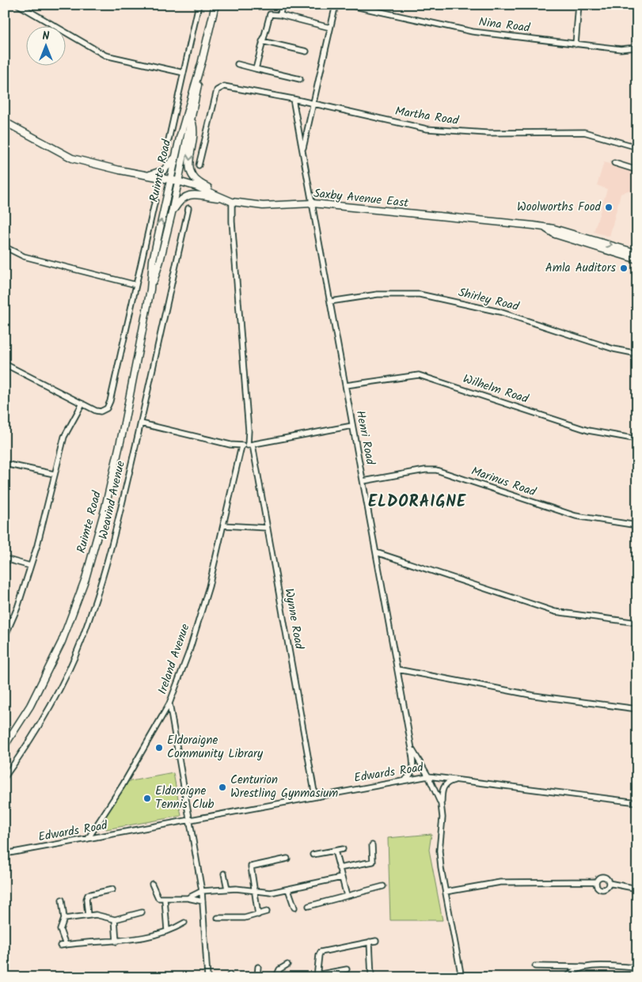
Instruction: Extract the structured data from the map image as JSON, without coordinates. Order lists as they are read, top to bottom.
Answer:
{
  "streets": {
    "main road": ["Ruimte Road", "Saxby Avenue East"],
    "street": [
      "Nina Road",
      "Martha Road",
      "Shirley Road",
      "Wilhelm Road",
      "Henri Road",
      "Marinus Road",
      "Weavind Avenue",
      "Wynne Road",
      "Ireland Avenue",
      "Edwards Road"
    ]
  },
  "crossings": [
    ["Martha Road", "Henri Road"],
    ["Ruimte Road", "Saxby Avenue East"],
    ["Saxby Avenue East", "Henri Road"],
    ["Shirley Road", "Henri Road"],
    ["Wilhelm Road", "Henri Road"],
    ["Henri Road", "Marinus Road"],
    ["Henri Road", "Edwards Road"],
    ["Wynne Road", "Edwards Road"],
    ["Ireland Avenue", "Edwards Road"]
  ],
  "districts": ["ELDORAIGNE"],
  "places": [
    "Woolworths Food",
    "Amla Auditors",
    "Eldoraigne Community Library",
    "Centurion Wrestling Gynmasium",
    "Eldoraigne Tennis Club"
  ],
  "north": "top"
}
